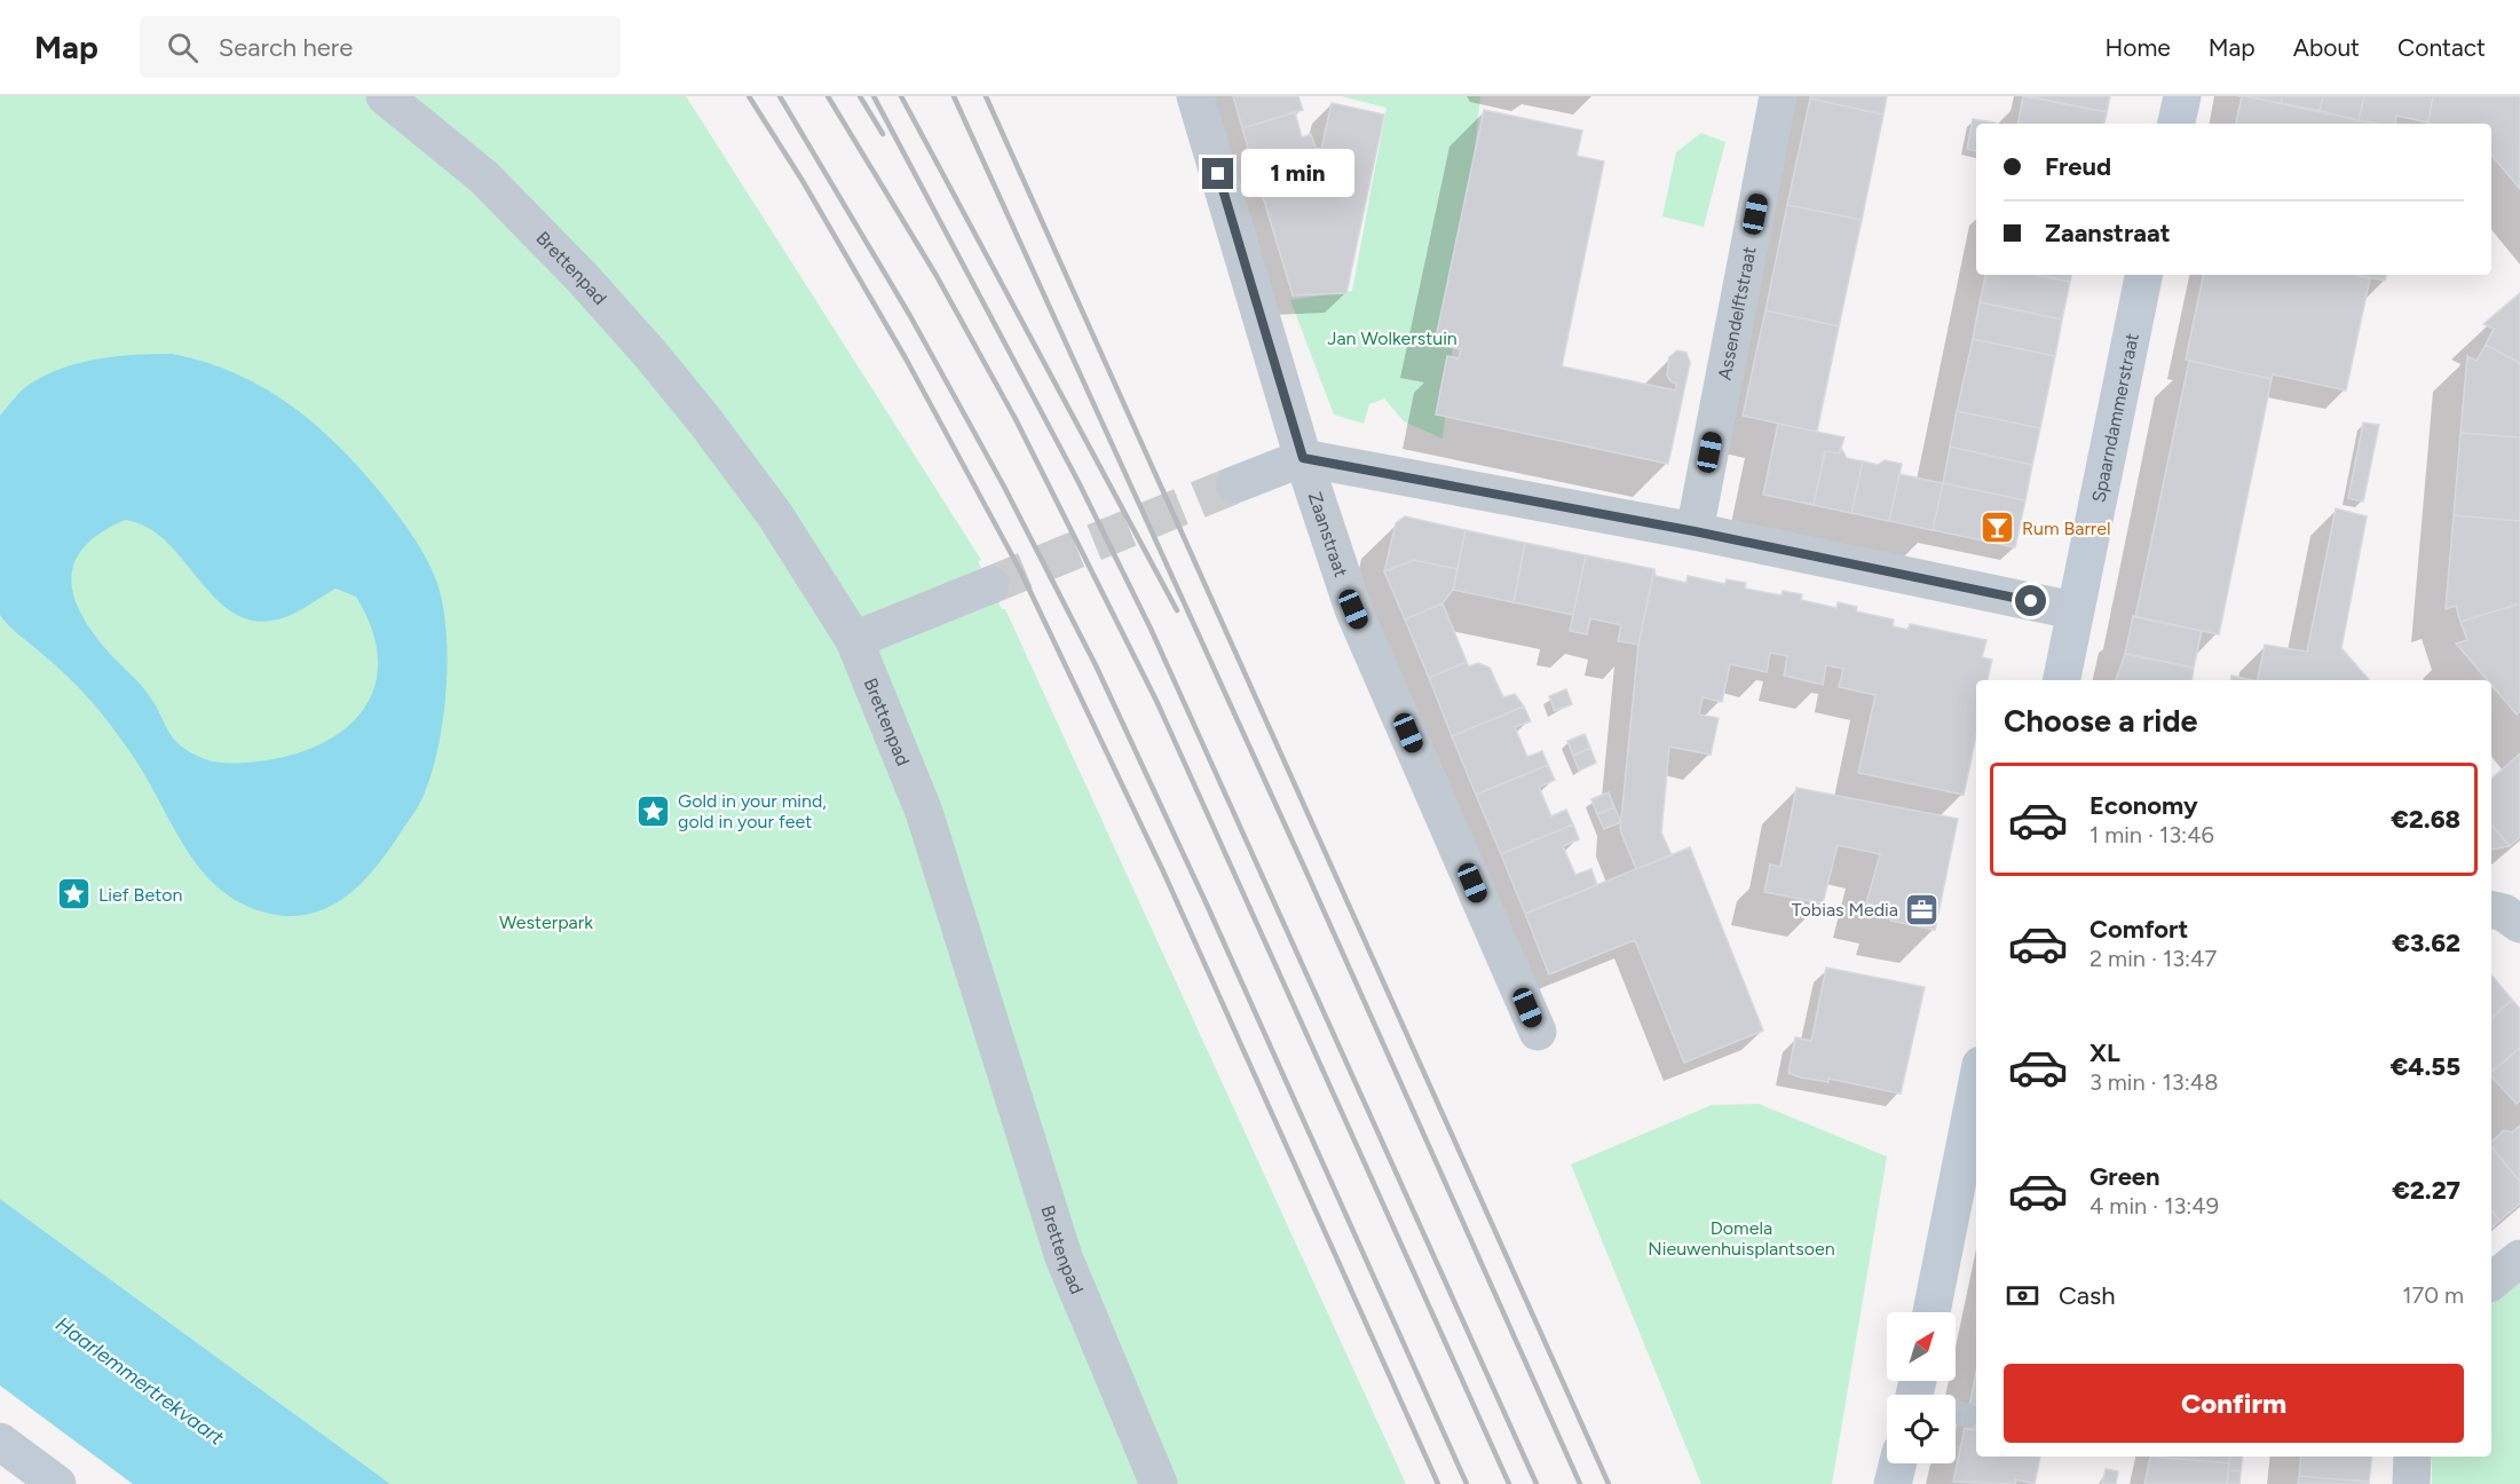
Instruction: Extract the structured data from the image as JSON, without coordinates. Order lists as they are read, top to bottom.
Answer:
{
  "streets": {
    "street": [
      "Brettenpad",
      "Assendelftstraat",
      "Spaarndammerstraat",
      "Zaanstraat"
    ]
  },
  "water": ["Haarlemmertrekvaart"],
  "parks": ["Jan Wolkerstuin", "Westerpark", "Domela Nieuwenhuisplantsoen"],
  "places": {
    "bar": ["Rum Barrel"],
    "place": ["Gold in your mind, gold in your feet", "Lief Beton"],
    "office": ["Tobias Media"]
  },
  "north": "top right",
  "page": {
    "header": "Map",
    "search": "Search here",
    "nav": [
      "Home",
      "Map",
      "About",
      "Contact"
    ],
    "banner": ["Freud", "Zaanstraat"],
    "bubble": "1 min",
    "heading": "Choose a ride",
    "list": [
      {
        "name": "Economy",
        "note": "1 min · 13:46",
        "value": "€2.68"
      },
      {
        "name": "Comfort",
        "note": "2 min · 13:47",
        "value": "€3.62"
      },
      {
        "name": "XL",
        "note": "3 min · 13:48",
        "value": "€4.55"
      },
      {
        "name": "Green",
        "note": "4 min · 13:49",
        "value": "€2.27"
      }
    ],
    "pay": ["Cash", "170 m"],
    "buttons": "Confirm"
  }
}
